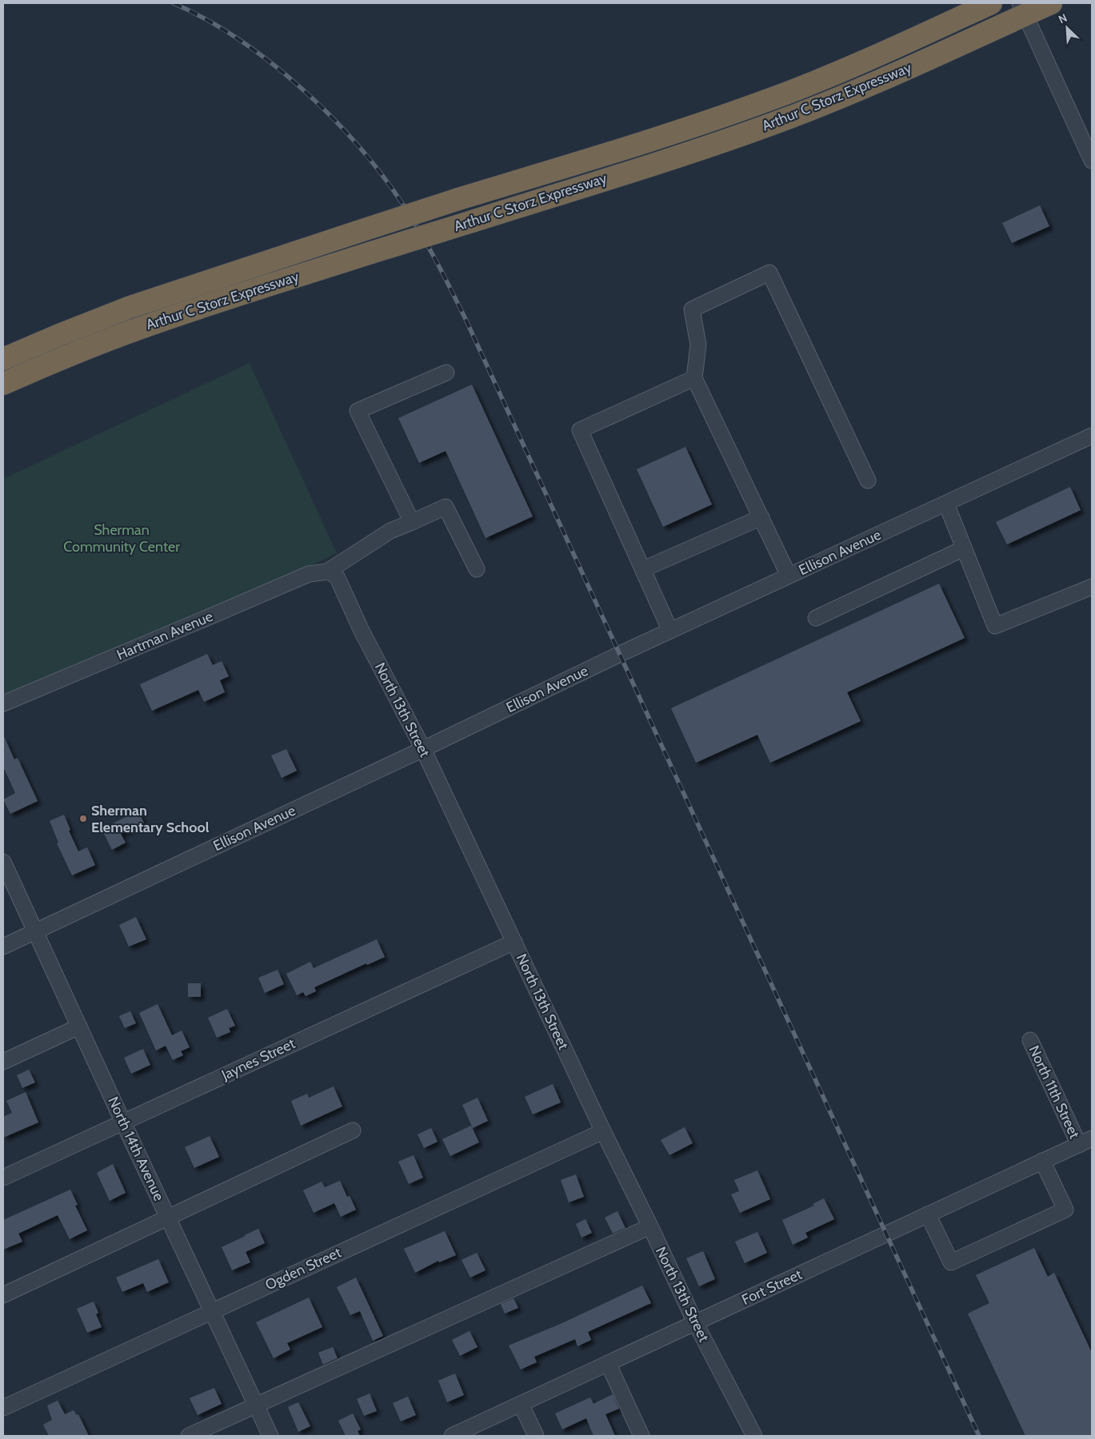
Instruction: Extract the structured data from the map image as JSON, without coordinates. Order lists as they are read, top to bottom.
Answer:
{
  "streets": {
    "highway": ["Arthur C Storz Expressway"],
    "street": [
      "Ellison Avenue",
      "Hartman Avenue",
      "North 13th Street",
      "Jaynes Street",
      "North 11th Street",
      "North 14th Avenue",
      "Ogden Street",
      "Fort Street"
    ]
  },
  "crossings": [
    ["Ellison Avenue", "North 13th Street"],
    ["Ellison Avenue", "North 14th Avenue"],
    ["Hartman Avenue", "North 13th Street"],
    ["North 13th Street", "Jaynes Street"],
    ["North 13th Street", "Ogden Street"],
    ["North 13th Street", "Fort Street"],
    ["Jaynes Street", "North 14th Avenue"],
    ["North 11th Street", "Fort Street"],
    ["North 14th Avenue", "Ogden Street"]
  ],
  "parks": ["Sherman Community Center"],
  "places": ["Sherman Elementary School"],
  "north": "top left"
}
